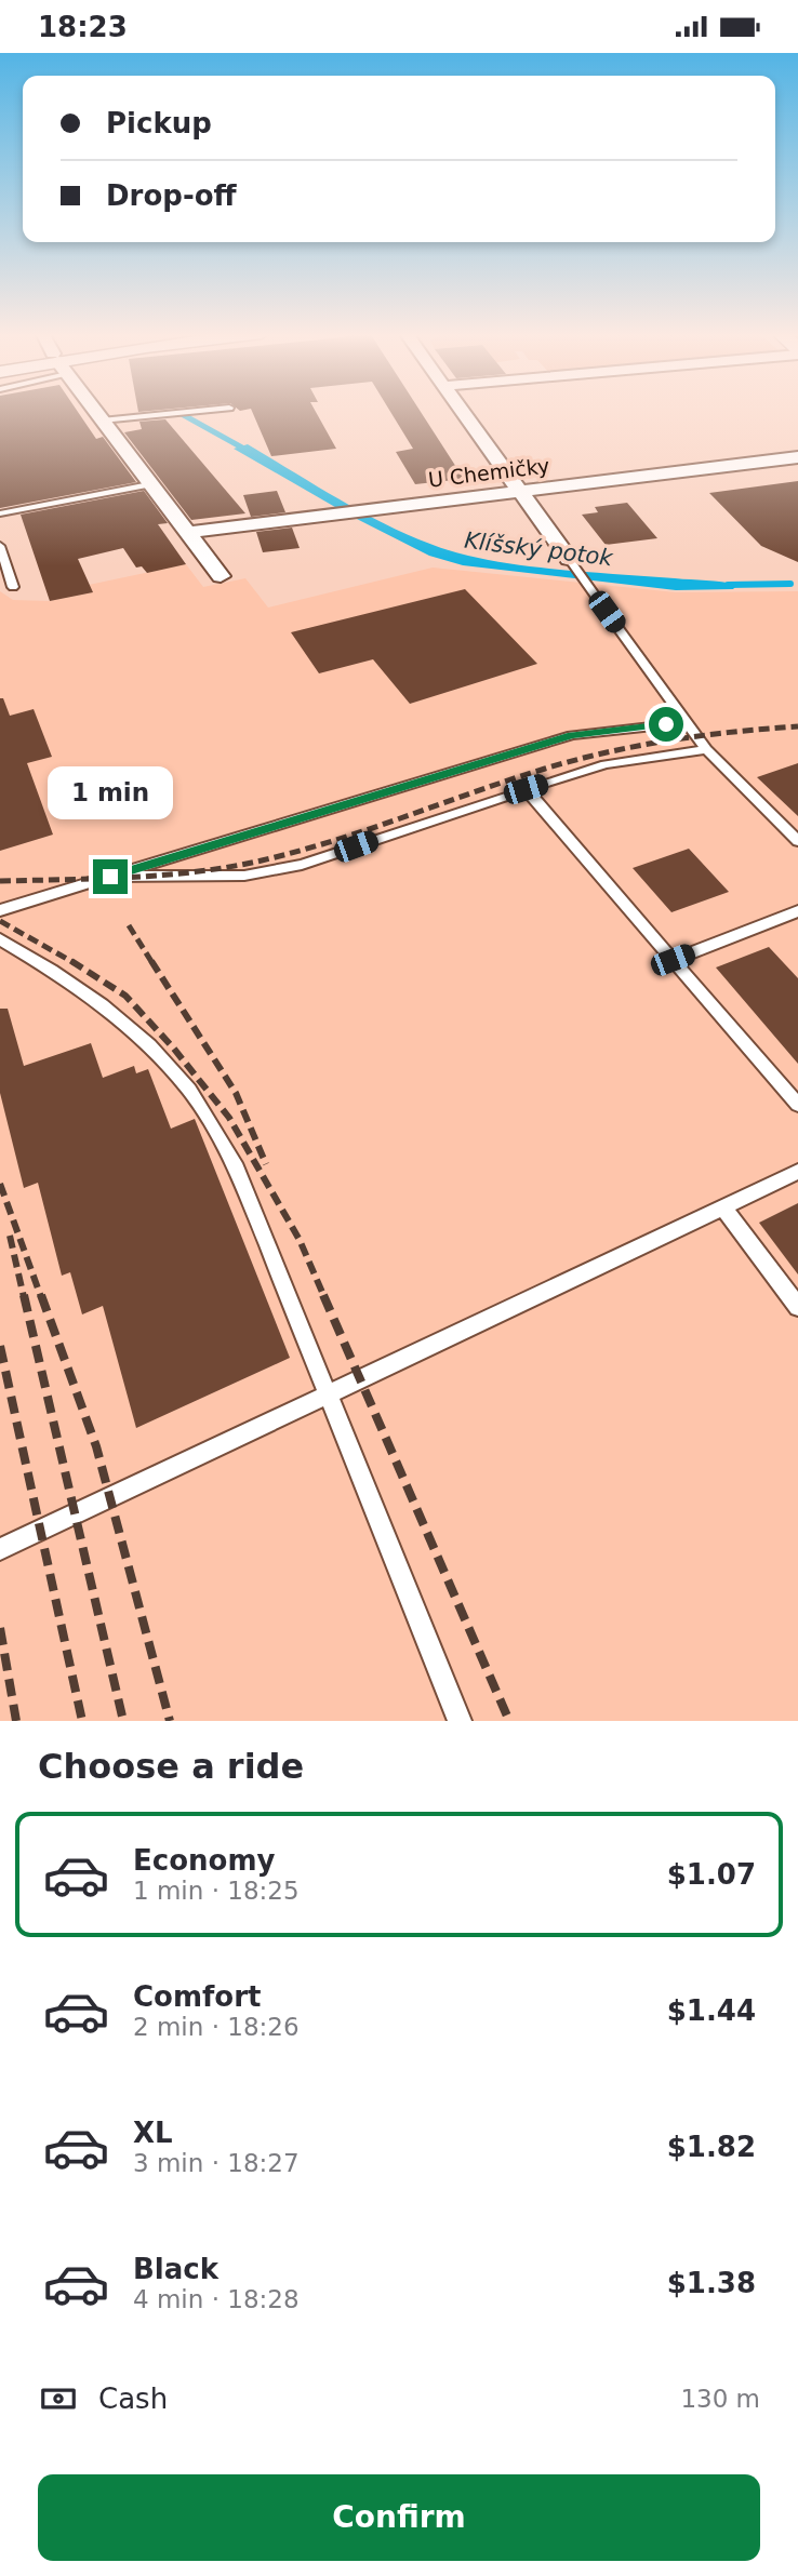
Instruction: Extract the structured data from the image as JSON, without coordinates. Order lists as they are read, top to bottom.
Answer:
{
  "streets": {
    "street": ["U Chemičky"]
  },
  "water": ["Klíšský potok"],
  "page": {
    "status": "18:23",
    "banner": ["Pickup", "Drop-off"],
    "bubble": "1 min",
    "heading": "Choose a ride",
    "list": [
      {
        "name": "Economy",
        "note": "1 min · 18:25",
        "value": "$1.07"
      },
      {
        "name": "Comfort",
        "note": "2 min · 18:26",
        "value": "$1.44"
      },
      {
        "name": "XL",
        "note": "3 min · 18:27",
        "value": "$1.82"
      },
      {
        "name": "Black",
        "note": "4 min · 18:28",
        "value": "$1.38"
      }
    ],
    "pay": ["Cash", "130 m"],
    "buttons": "Confirm"
  }
}
